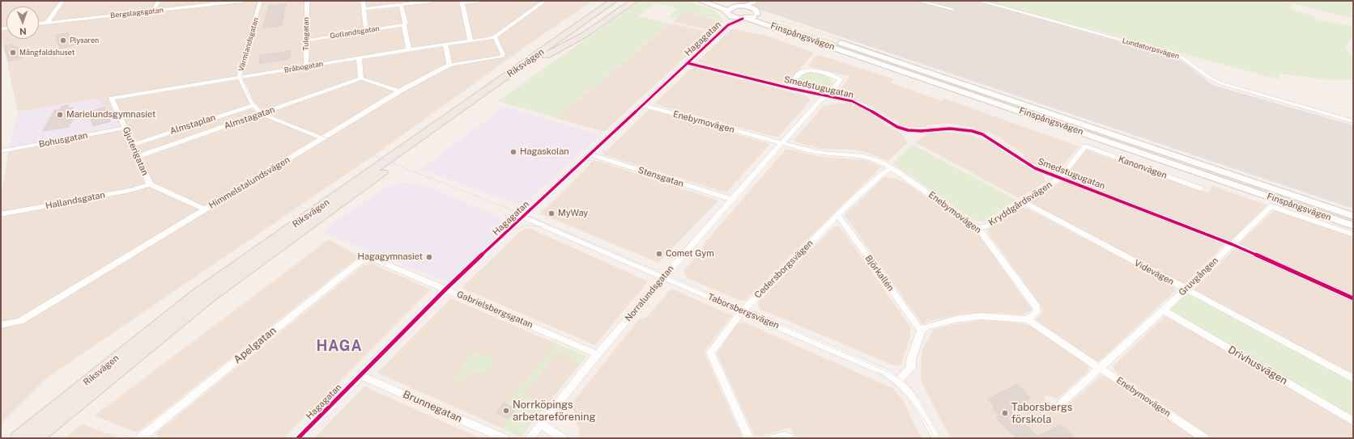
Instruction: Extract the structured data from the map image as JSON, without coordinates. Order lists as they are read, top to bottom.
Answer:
{
  "streets": {
    "highway": ["Riksvägen"],
    "main road": ["Finspångsvägen"],
    "street": [
      "Bergslagsgatan",
      "Gotlandsgatan",
      "Tulegatan",
      "Hagagatan",
      "Värmlandsgatan",
      "Lundatorpsvägen",
      "Bråbogatan",
      "Smedstugugatan",
      "Almstagatan",
      "Enebymovägen",
      "Almstaplan",
      "Bohusgatan",
      "Gjuterigatan",
      "Kanonvägen",
      "Stensgatan",
      "Himmelstalundsvägen",
      "Hallandsgatan",
      "Kryddgårdsvägen",
      "Cedersborgsvägen",
      "Videvägen",
      "Björkallén",
      "Gruvgången",
      "Norralundsgatan",
      "Gabrielsbergsgatan",
      "Taborsbergsvägen",
      "Apelgatan",
      "Drivhusvägen",
      "Brunnegatan"
    ]
  },
  "crossings": [
    ["Gotlandsgatan", "Tulegatan"],
    ["Tulegatan", "Bråbogatan"],
    ["Finspångsvägen", "Hagagatan"],
    ["Hagagatan", "Smedstugugatan"],
    ["Hagagatan", "Enebymovägen"],
    ["Hagagatan", "Stensgatan"],
    ["Hagagatan", "Gabrielsbergsgatan"],
    ["Hagagatan", "Taborsbergsvägen"],
    ["Hagagatan", "Brunnegatan"],
    ["Värmlandsgatan", "Bråbogatan"],
    ["Värmlandsgatan", "Almstagatan"],
    ["Värmlandsgatan", "Almstaplan"],
    ["Värmlandsgatan", "Himmelstalundsvägen"],
    ["Bråbogatan", "Gjuterigatan"],
    ["Bråbogatan", "Himmelstalundsvägen"],
    ["Smedstugugatan", "Kryddgårdsvägen"],
    ["Smedstugugatan", "Gruvgången"],
    ["Smedstugugatan", "Norralundsgatan"],
    ["Almstagatan", "Gjuterigatan"],
    ["Enebymovägen", "Kryddgårdsvägen"],
    ["Enebymovägen", "Cedersborgsvägen"],
    ["Enebymovägen", "Gruvgången"],
    ["Enebymovägen", "Norralundsgatan"],
    ["Almstaplan", "Gjuterigatan"],
    ["Bohusgatan", "Gjuterigatan"],
    ["Gjuterigatan", "Himmelstalundsvägen"],
    ["Gjuterigatan", "Hallandsgatan"],
    ["Kanonvägen", "Kryddgårdsvägen"],
    ["Stensgatan", "Norralundsgatan"],
    ["Kryddgårdsvägen", "Videvägen"],
    ["Cedersborgsvägen", "Björkallén"],
    ["Cedersborgsvägen", "Taborsbergsvägen"],
    ["Videvägen", "Gruvgången"],
    ["Gruvgången", "Drivhusvägen"],
    ["Norralundsgatan", "Gabrielsbergsgatan"],
    ["Norralundsgatan", "Taborsbergsvägen"],
    ["Gabrielsbergsgatan", "Apelgatan"]
  ],
  "districts": ["HAGA"],
  "places": [
    "Plysaren",
    "Mångfaldshuset",
    "Marielundsgymnasiet",
    "Hagaskolan",
    "MyWay",
    "Comet Gym",
    "Hagagymnasiet",
    "Norrköpings arbetareförening",
    "Taborsbergs förskola"
  ],
  "north": "bottom"
}
